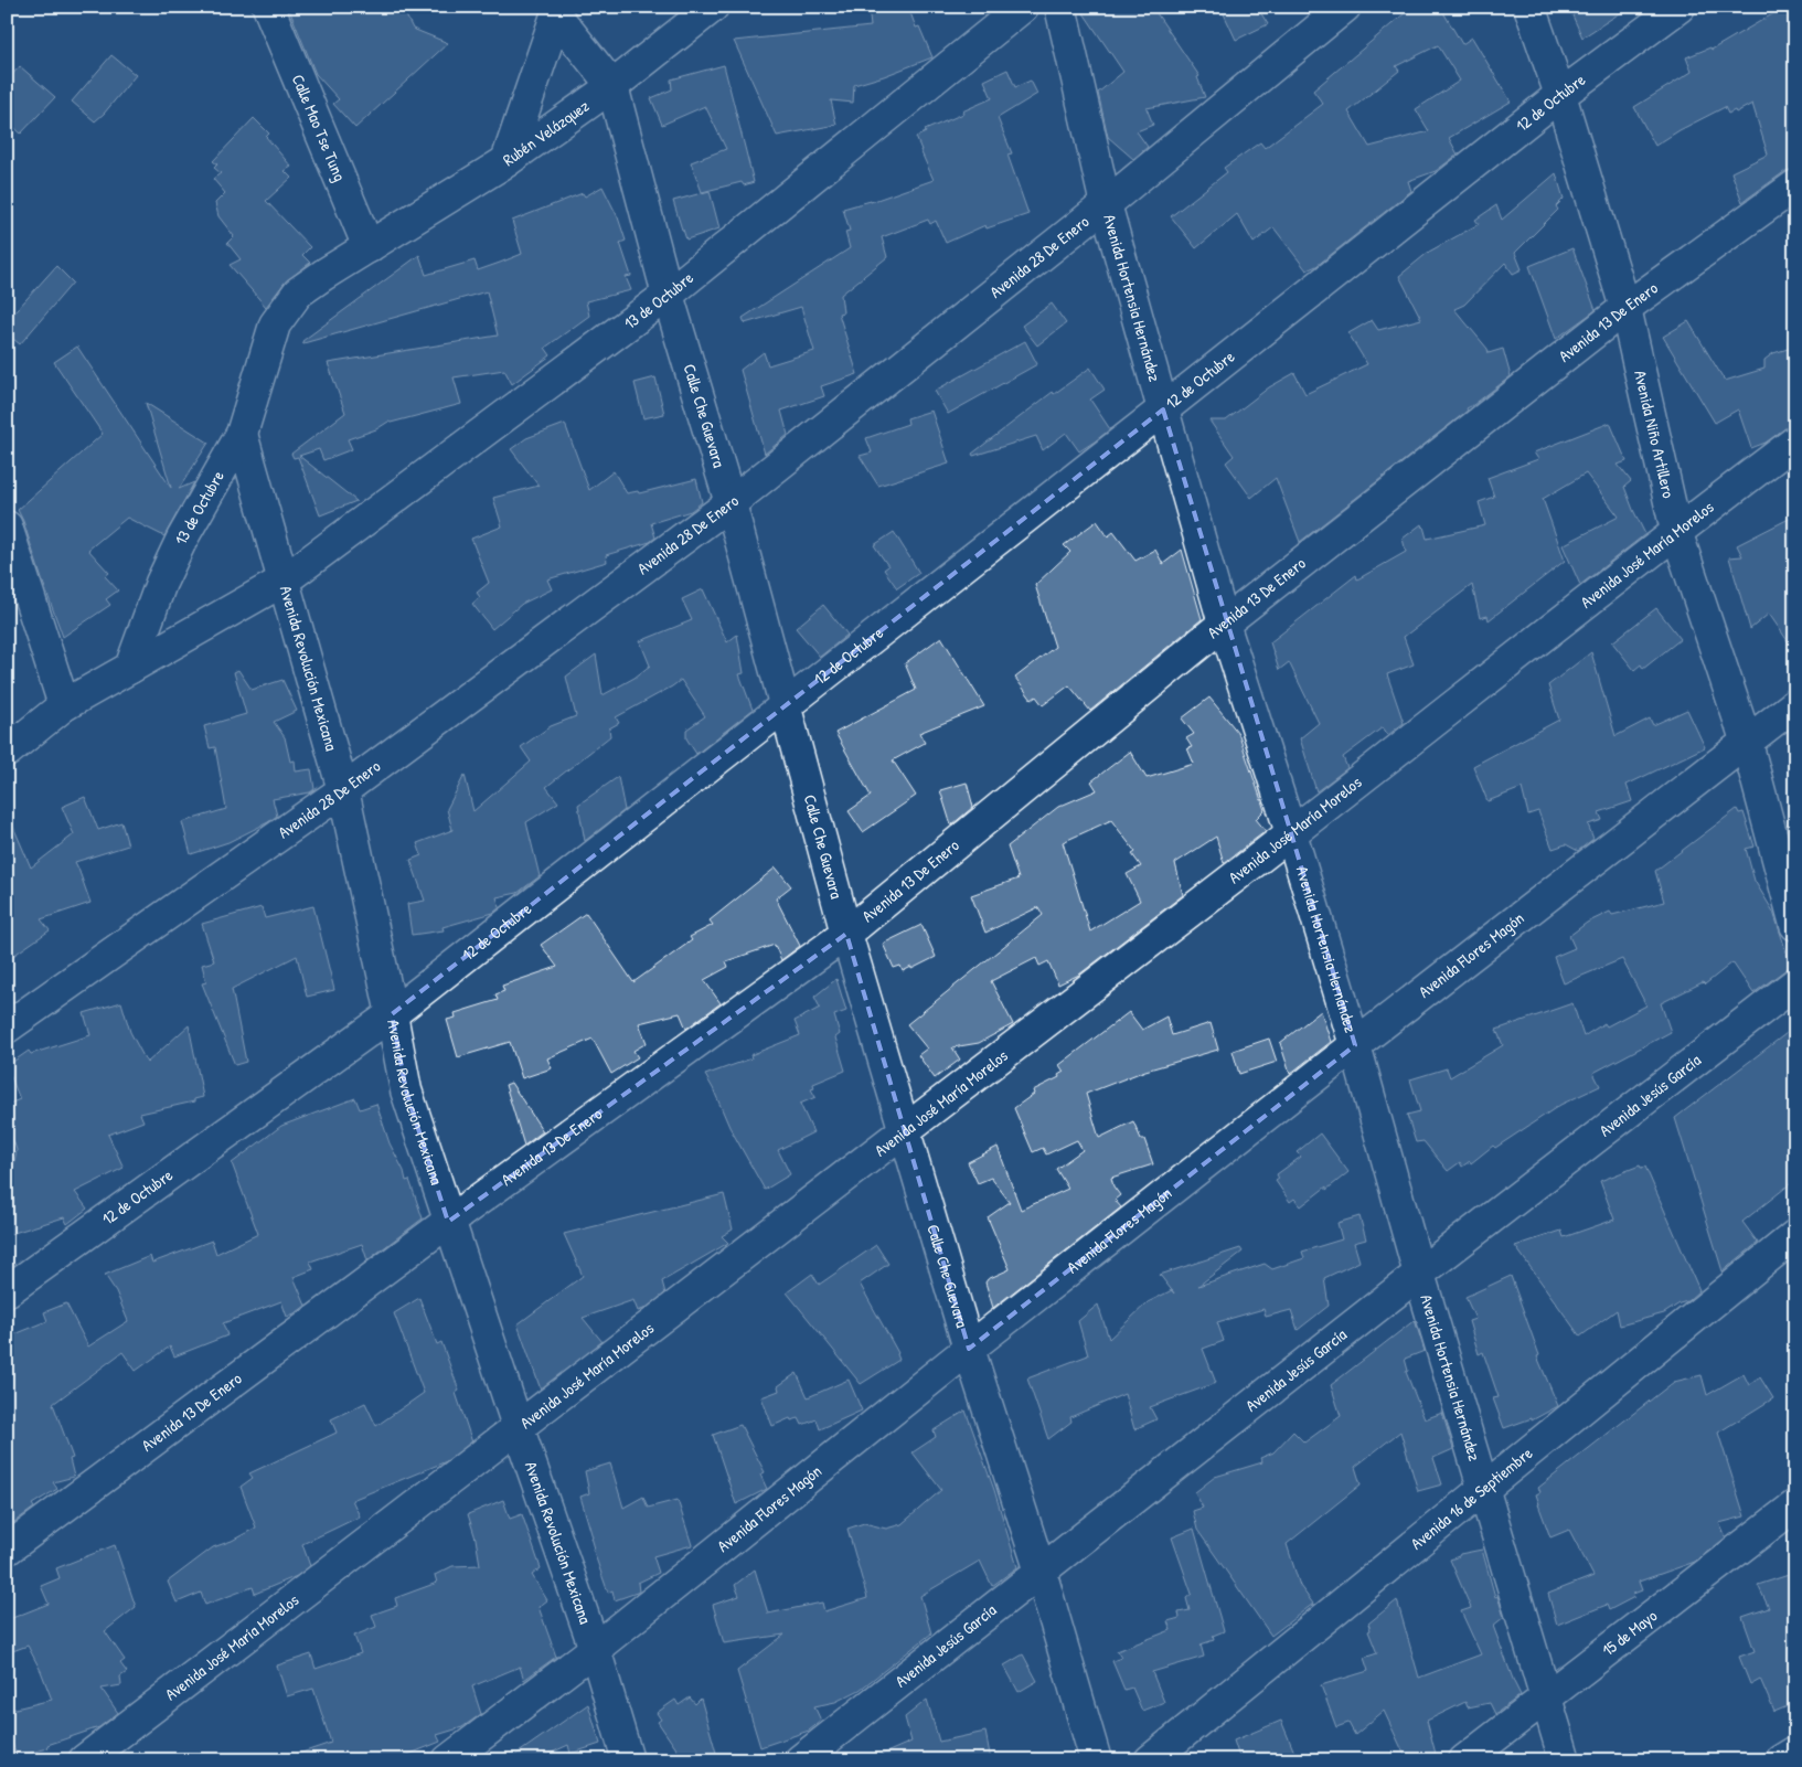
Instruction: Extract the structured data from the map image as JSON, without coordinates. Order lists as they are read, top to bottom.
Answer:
{
  "streets": {
    "street": [
      "12 de Octubre",
      "Calle Mao Tse Tung",
      "Rubén Velázquez",
      "Avenida 28 De Enero",
      "Avenida Hortensia Hernández",
      "13 de Octubre",
      "Avenida 13 De Enero",
      "Calle Che Guevara",
      "Avenida Niño Artillero",
      "Avenida José María Morelos",
      "Avenida Revolución Mexicana",
      "Avenida Flores Magón",
      "Avenida Jesús García",
      "Avenida 16 de Septiembre",
      "15 de Mayo"
    ]
  },
  "crossings": [
    ["12 de Octubre", "Avenida Hortensia Hernández"],
    ["12 de Octubre", "Calle Che Guevara"],
    ["12 de Octubre", "Avenida Niño Artillero"],
    ["12 de Octubre", "Avenida Revolución Mexicana"],
    ["Calle Mao Tse Tung", "Rubén Velázquez"],
    ["Calle Mao Tse Tung", "13 de Octubre"],
    ["Rubén Velázquez", "13 de Octubre"],
    ["Rubén Velázquez", "Calle Che Guevara"],
    ["Avenida 28 De Enero", "Avenida Hortensia Hernández"],
    ["Avenida 28 De Enero", "Calle Che Guevara"],
    ["Avenida 28 De Enero", "Avenida Revolución Mexicana"],
    ["Avenida Hortensia Hernández", "Avenida 13 De Enero"],
    ["Avenida Hortensia Hernández", "Avenida José María Morelos"],
    ["Avenida Hortensia Hernández", "Avenida Flores Magón"],
    ["Avenida Hortensia Hernández", "Avenida Jesús García"],
    ["Avenida Hortensia Hernández", "Avenida 16 de Septiembre"],
    ["Avenida Hortensia Hernández", "15 de Mayo"],
    ["13 de Octubre", "Calle Che Guevara"],
    ["13 de Octubre", "Avenida Revolución Mexicana"],
    ["Avenida 13 De Enero", "Calle Che Guevara"],
    ["Avenida 13 De Enero", "Avenida Niño Artillero"],
    ["Avenida 13 De Enero", "Avenida Revolución Mexicana"],
    ["Calle Che Guevara", "Avenida José María Morelos"],
    ["Calle Che Guevara", "Avenida Flores Magón"],
    ["Calle Che Guevara", "Avenida Jesús García"],
    ["Avenida Niño Artillero", "Avenida José María Morelos"],
    ["Avenida Niño Artillero", "Avenida Flores Magón"],
    ["Avenida José María Morelos", "Avenida Revolución Mexicana"],
    ["Avenida Revolución Mexicana", "Avenida Flores Magón"]
  ]
}
